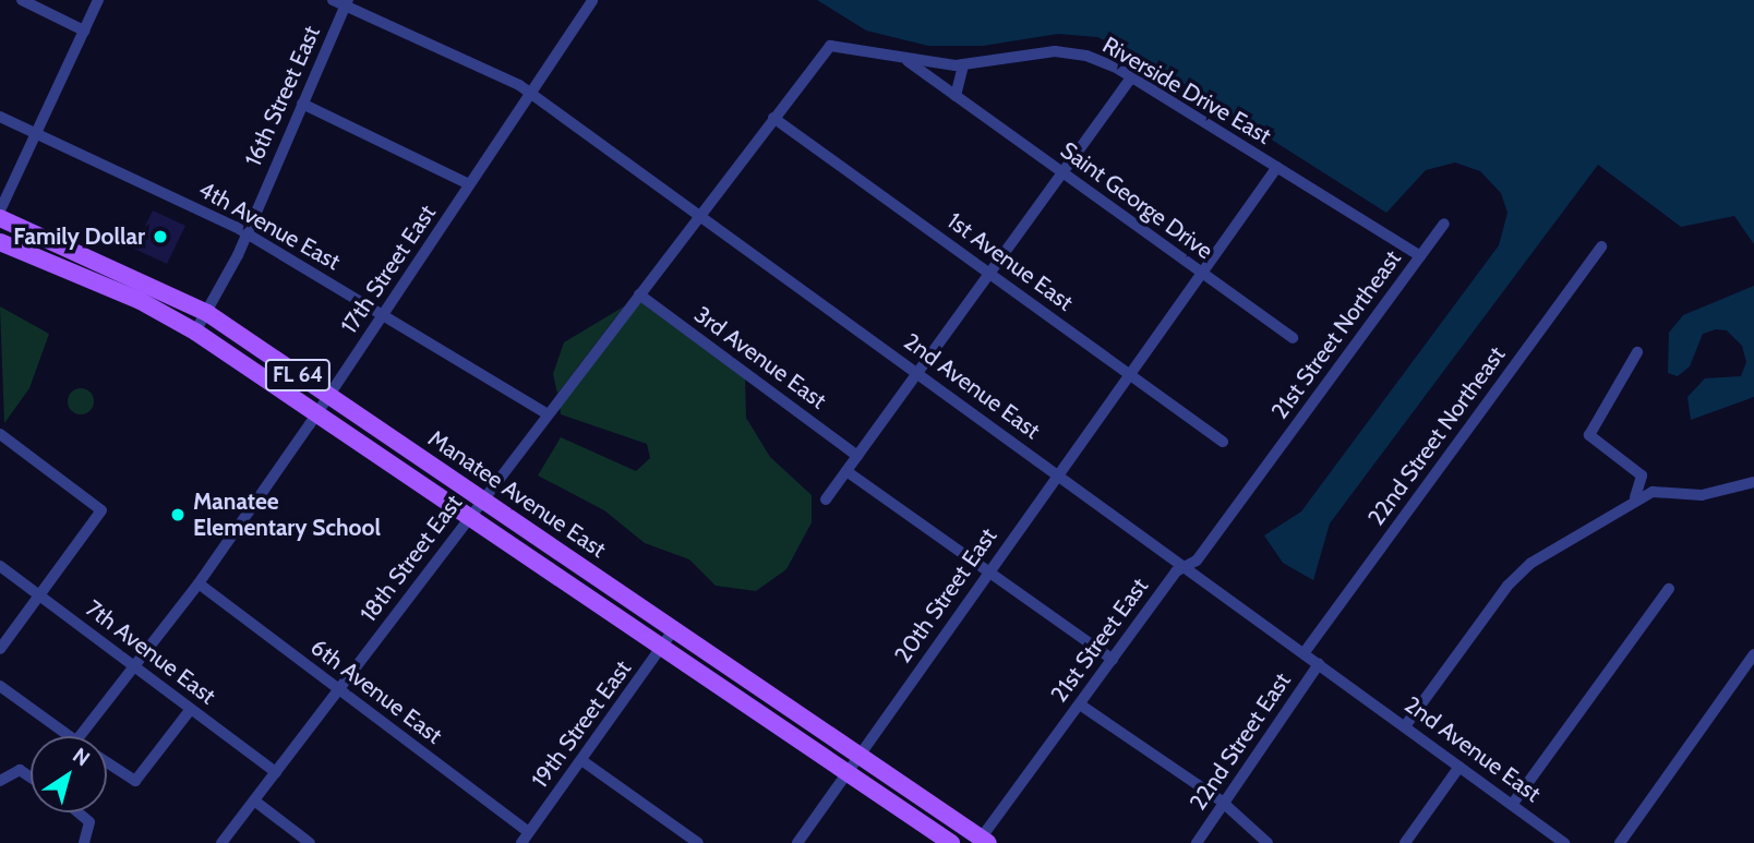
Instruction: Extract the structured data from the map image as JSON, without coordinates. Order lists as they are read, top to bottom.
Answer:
{
  "streets": {
    "main road": ["FL 64", "Manatee Avenue East"],
    "street": [
      "Riverside Drive East",
      "16th Street East",
      "Saint George Drive",
      "4th Avenue East",
      "1st Avenue East",
      "17th Street East",
      "21st Street Northeast",
      "3rd Avenue East",
      "2nd Avenue East",
      "22nd Street Northeast",
      "18th Street East",
      "20th Street East",
      "21st Street East",
      "7th Avenue East",
      "6th Avenue East",
      "19th Street East",
      "22nd Street East"
    ]
  },
  "crossings": [
    ["Riverside Drive East", "Saint George Drive"],
    ["Riverside Drive East", "1st Avenue East"],
    ["Riverside Drive East", "21st Street Northeast"],
    ["Riverside Drive East", "18th Street East"],
    ["Riverside Drive East", "20th Street East"],
    ["16th Street East", "4th Avenue East"],
    ["16th Street East", "2nd Avenue East"],
    ["16th Street East", "Manatee Avenue East"],
    ["Saint George Drive", "20th Street East"],
    ["4th Avenue East", "17th Street East"],
    ["4th Avenue East", "18th Street East"],
    ["1st Avenue East", "18th Street East"],
    ["1st Avenue East", "20th Street East"],
    ["17th Street East", "2nd Avenue East"],
    ["17th Street East", "Manatee Avenue East"],
    ["17th Street East", "7th Avenue East"],
    ["17th Street East", "6th Avenue East"],
    ["21st Street Northeast", "21st Street East"],
    ["3rd Avenue East", "18th Street East"],
    ["2nd Avenue East", "22nd Street Northeast"],
    ["2nd Avenue East", "18th Street East"],
    ["2nd Avenue East", "20th Street East"],
    ["2nd Avenue East", "21st Street East"],
    ["2nd Avenue East", "22nd Street East"],
    ["Manatee Avenue East", "18th Street East"],
    ["Manatee Avenue East", "20th Street East"],
    ["Manatee Avenue East", "21st Street East"],
    ["Manatee Avenue East", "19th Street East"],
    ["18th Street East", "7th Avenue East"],
    ["18th Street East", "6th Avenue East"],
    ["6th Avenue East", "19th Street East"]
  ],
  "places": ["Family Dollar", "Manatee Elementary School"],
  "north": "top right"
}
